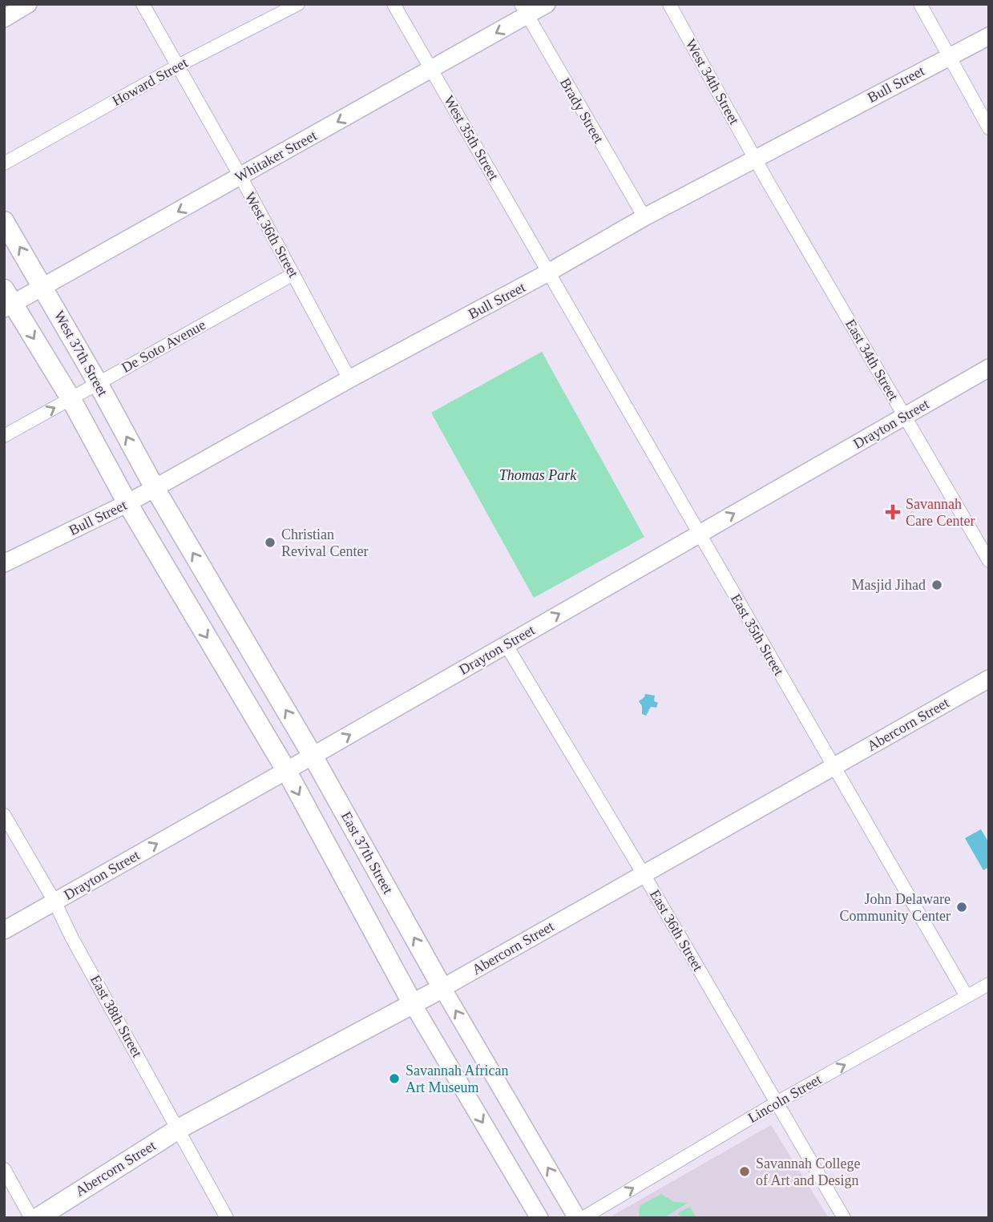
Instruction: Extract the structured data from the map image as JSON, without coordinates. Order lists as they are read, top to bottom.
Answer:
{
  "streets": {
    "main road": [
      "Bull Street",
      "Whitaker Street",
      "West 37th Street",
      "Drayton Street",
      "Abercorn Street",
      "East 37th Street"
    ],
    "street": [
      "Howard Street",
      "West 34th Street",
      "Brady Street",
      "West 35th Street",
      "West 36th Street",
      "De Soto Avenue",
      "East 34th Street",
      "East 35th Street",
      "East 36th Street",
      "East 38th Street",
      "Lincoln Street"
    ]
  },
  "crossings": [
    ["Howard Street", "West 36th Street"],
    ["West 34th Street", "Bull Street"],
    ["West 34th Street", "East 34th Street"],
    ["Bull Street", "Brady Street"],
    ["Bull Street", "West 35th Street"],
    ["Bull Street", "West 36th Street"],
    ["Bull Street", "West 37th Street"],
    ["Bull Street", "East 34th Street"],
    ["Bull Street", "East 35th Street"],
    ["Bull Street", "East 37th Street"],
    ["Brady Street", "Whitaker Street"],
    ["West 35th Street", "Whitaker Street"],
    ["West 35th Street", "East 35th Street"],
    ["Whitaker Street", "West 36th Street"],
    ["Whitaker Street", "West 37th Street"],
    ["West 36th Street", "De Soto Avenue"],
    ["De Soto Avenue", "West 37th Street"],
    ["West 37th Street", "East 37th Street"],
    ["East 34th Street", "Drayton Street"],
    ["Drayton Street", "East 35th Street"],
    ["Drayton Street", "East 37th Street"],
    ["Drayton Street", "East 36th Street"],
    ["Drayton Street", "East 38th Street"],
    ["East 35th Street", "Abercorn Street"],
    ["East 35th Street", "Lincoln Street"],
    ["Abercorn Street", "East 37th Street"],
    ["Abercorn Street", "East 36th Street"],
    ["Abercorn Street", "East 38th Street"],
    ["East 36th Street", "Lincoln Street"]
  ],
  "one_way": ["Whitaker Street", "Drayton Street", "Lincoln Street"],
  "parks": ["Thomas Park"],
  "places": {
    "health": ["Savannah Care Center"],
    "other": [
      "Christian Revival Center",
      "Masjid Jihad",
      "John Delaware Community Center",
      "Savannah African Art Museum",
      "Savannah College of Art and Design"
    ]
  }
}
